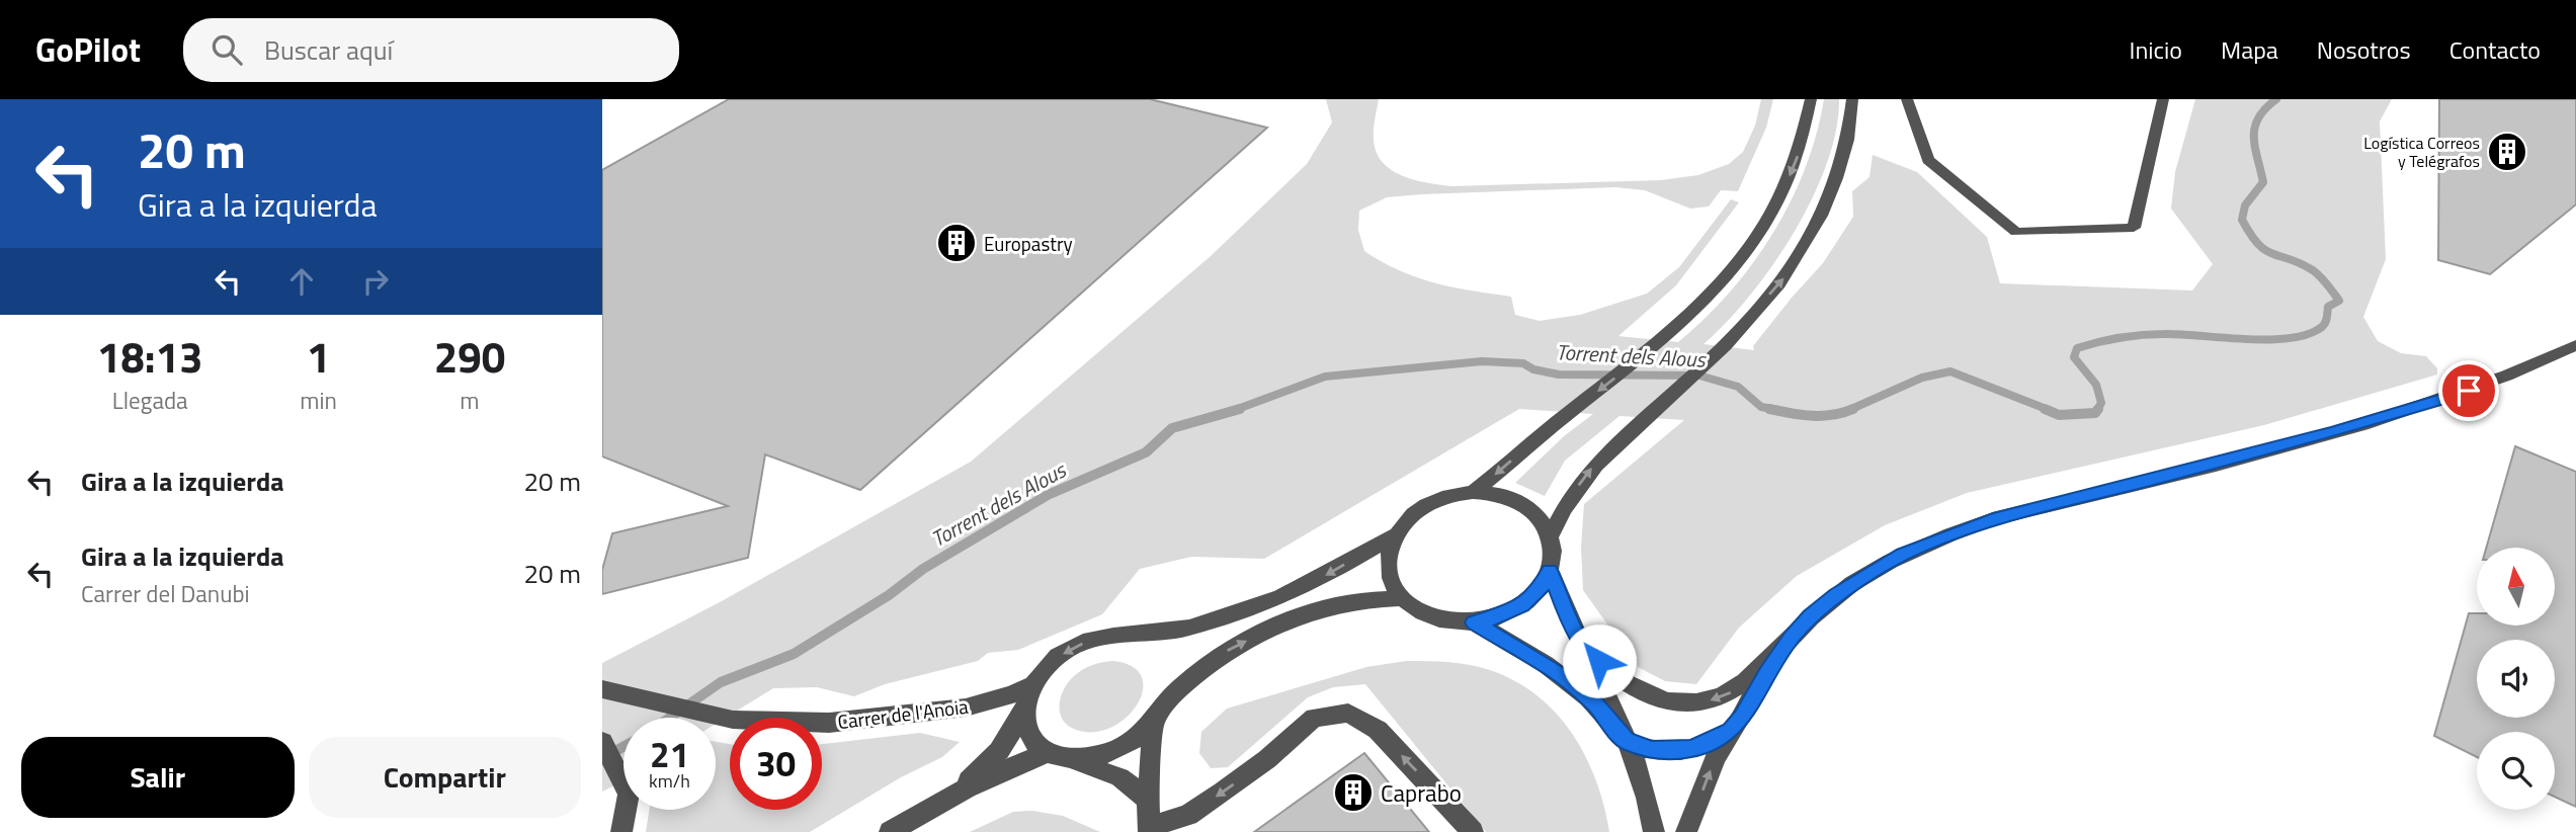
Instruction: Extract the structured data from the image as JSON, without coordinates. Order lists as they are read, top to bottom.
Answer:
{
  "streets": {
    "street": ["Carrer de l'Anoia"]
  },
  "water": ["Torrent dels Alous"],
  "places": {
    "building": ["Logística Correos y Telégrafos", "Europastry", "Caprabo"]
  },
  "north": "top",
  "page": {
    "header": "GoPilot",
    "search": "Buscar aquí",
    "nav": [
      "Inicio",
      "Mapa",
      "Nosotros",
      "Contacto"
    ],
    "turn": ["20 m", "Gira a la izquierda"],
    "eta": [
      "18:13",
      "Llegada",
      "1",
      "min",
      "290",
      "m"
    ],
    "list": [
      {
        "name": "Gira a la izquierda",
        "value": "20 m"
      },
      {
        "name": "Gira a la izquierda",
        "note": "Carrer del Danubi",
        "value": "20 m"
      }
    ],
    "speed": "21 km/h",
    "limit": "30",
    "buttons": ["Salir", "Compartir"]
  }
}
